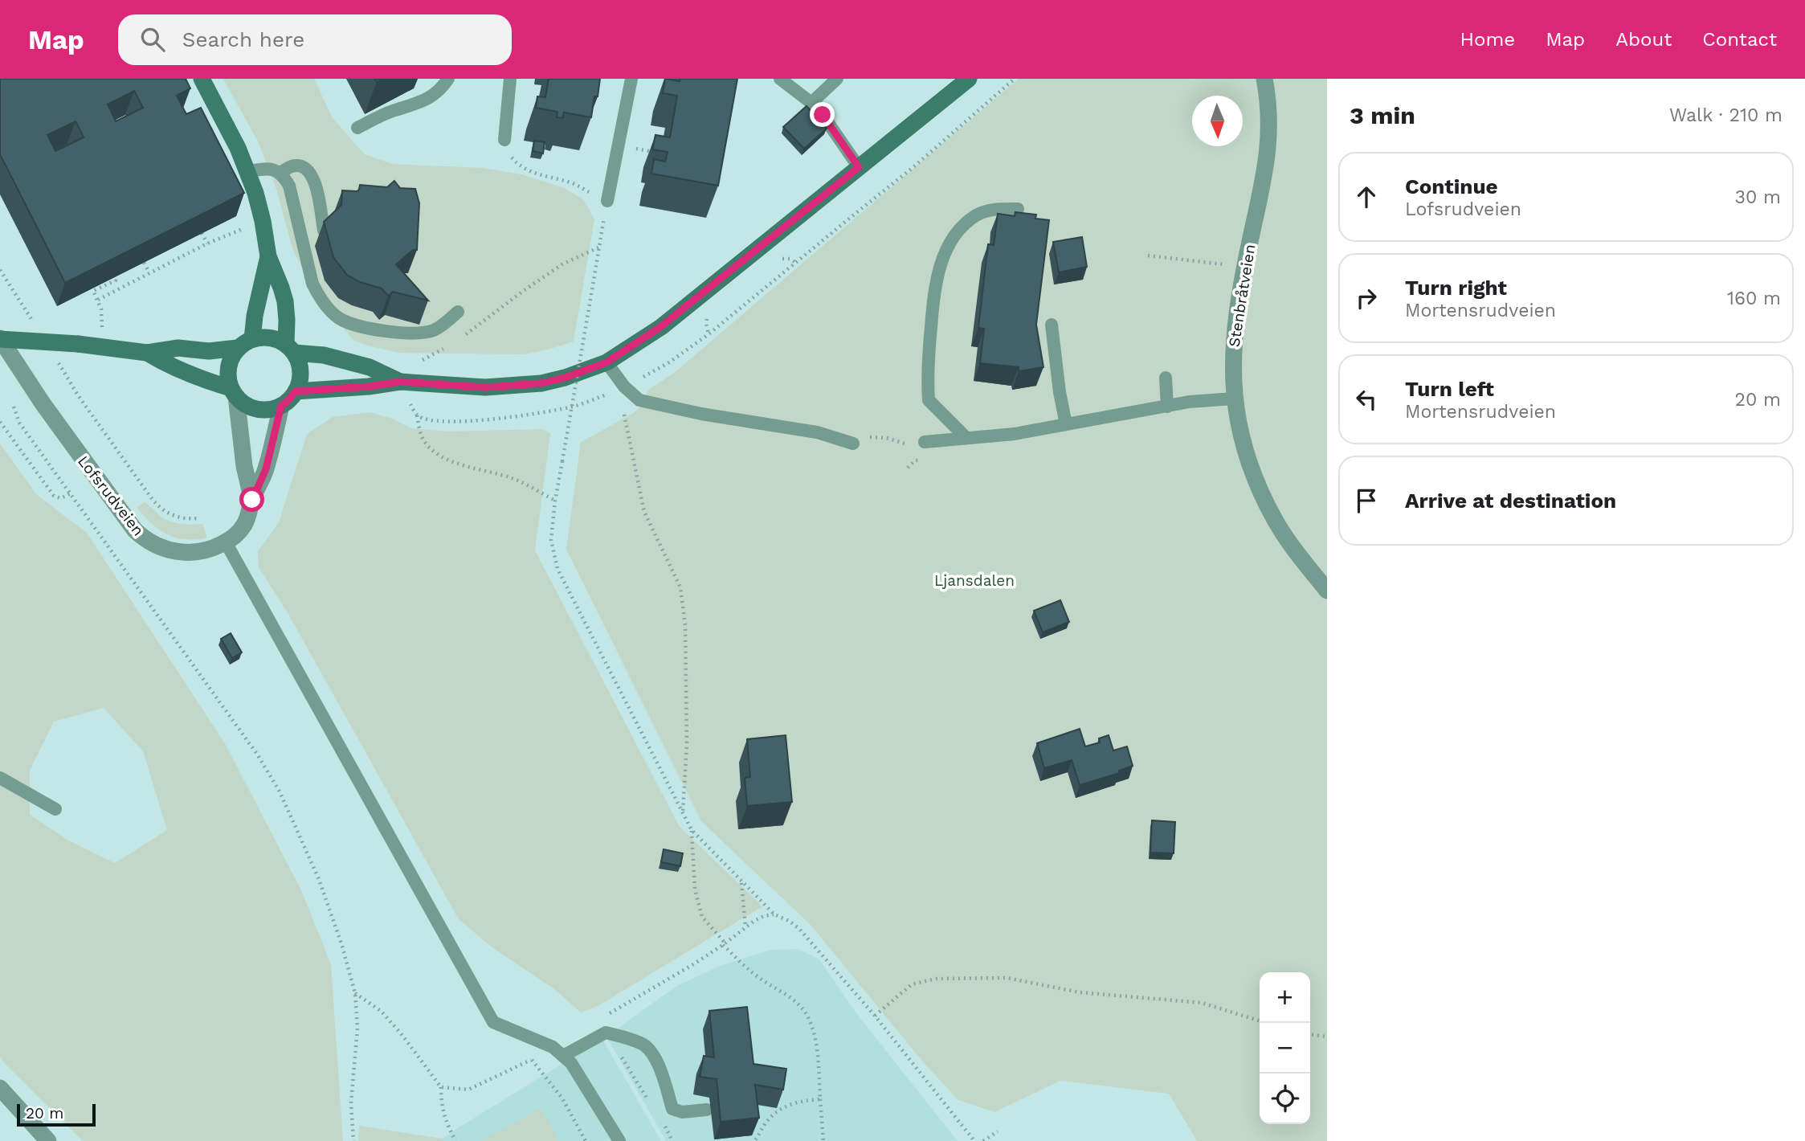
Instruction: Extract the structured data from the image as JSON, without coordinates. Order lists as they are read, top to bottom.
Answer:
{
  "streets": {
    "street": ["Stenbråtveien", "Lofsrudveien"]
  },
  "parks": ["Ljansdalen"],
  "scale_bar": "20 m",
  "north": "bottom",
  "page": {
    "header": "Map",
    "search": "Search here",
    "nav": [
      "Home",
      "Map",
      "About",
      "Contact"
    ],
    "heading": ["3 min", "Walk · 210 m"],
    "list": [
      ["Continue", "Lofsrudveien", "30 m"],
      ["Turn right", "Mortensrudveien", "160 m"],
      ["Turn left", "Mortensrudveien", "20 m"],
      "Arrive at destination"
    ],
    "map_buttons": ["+", "−"],
    "scale": "20 m"
  }
}
